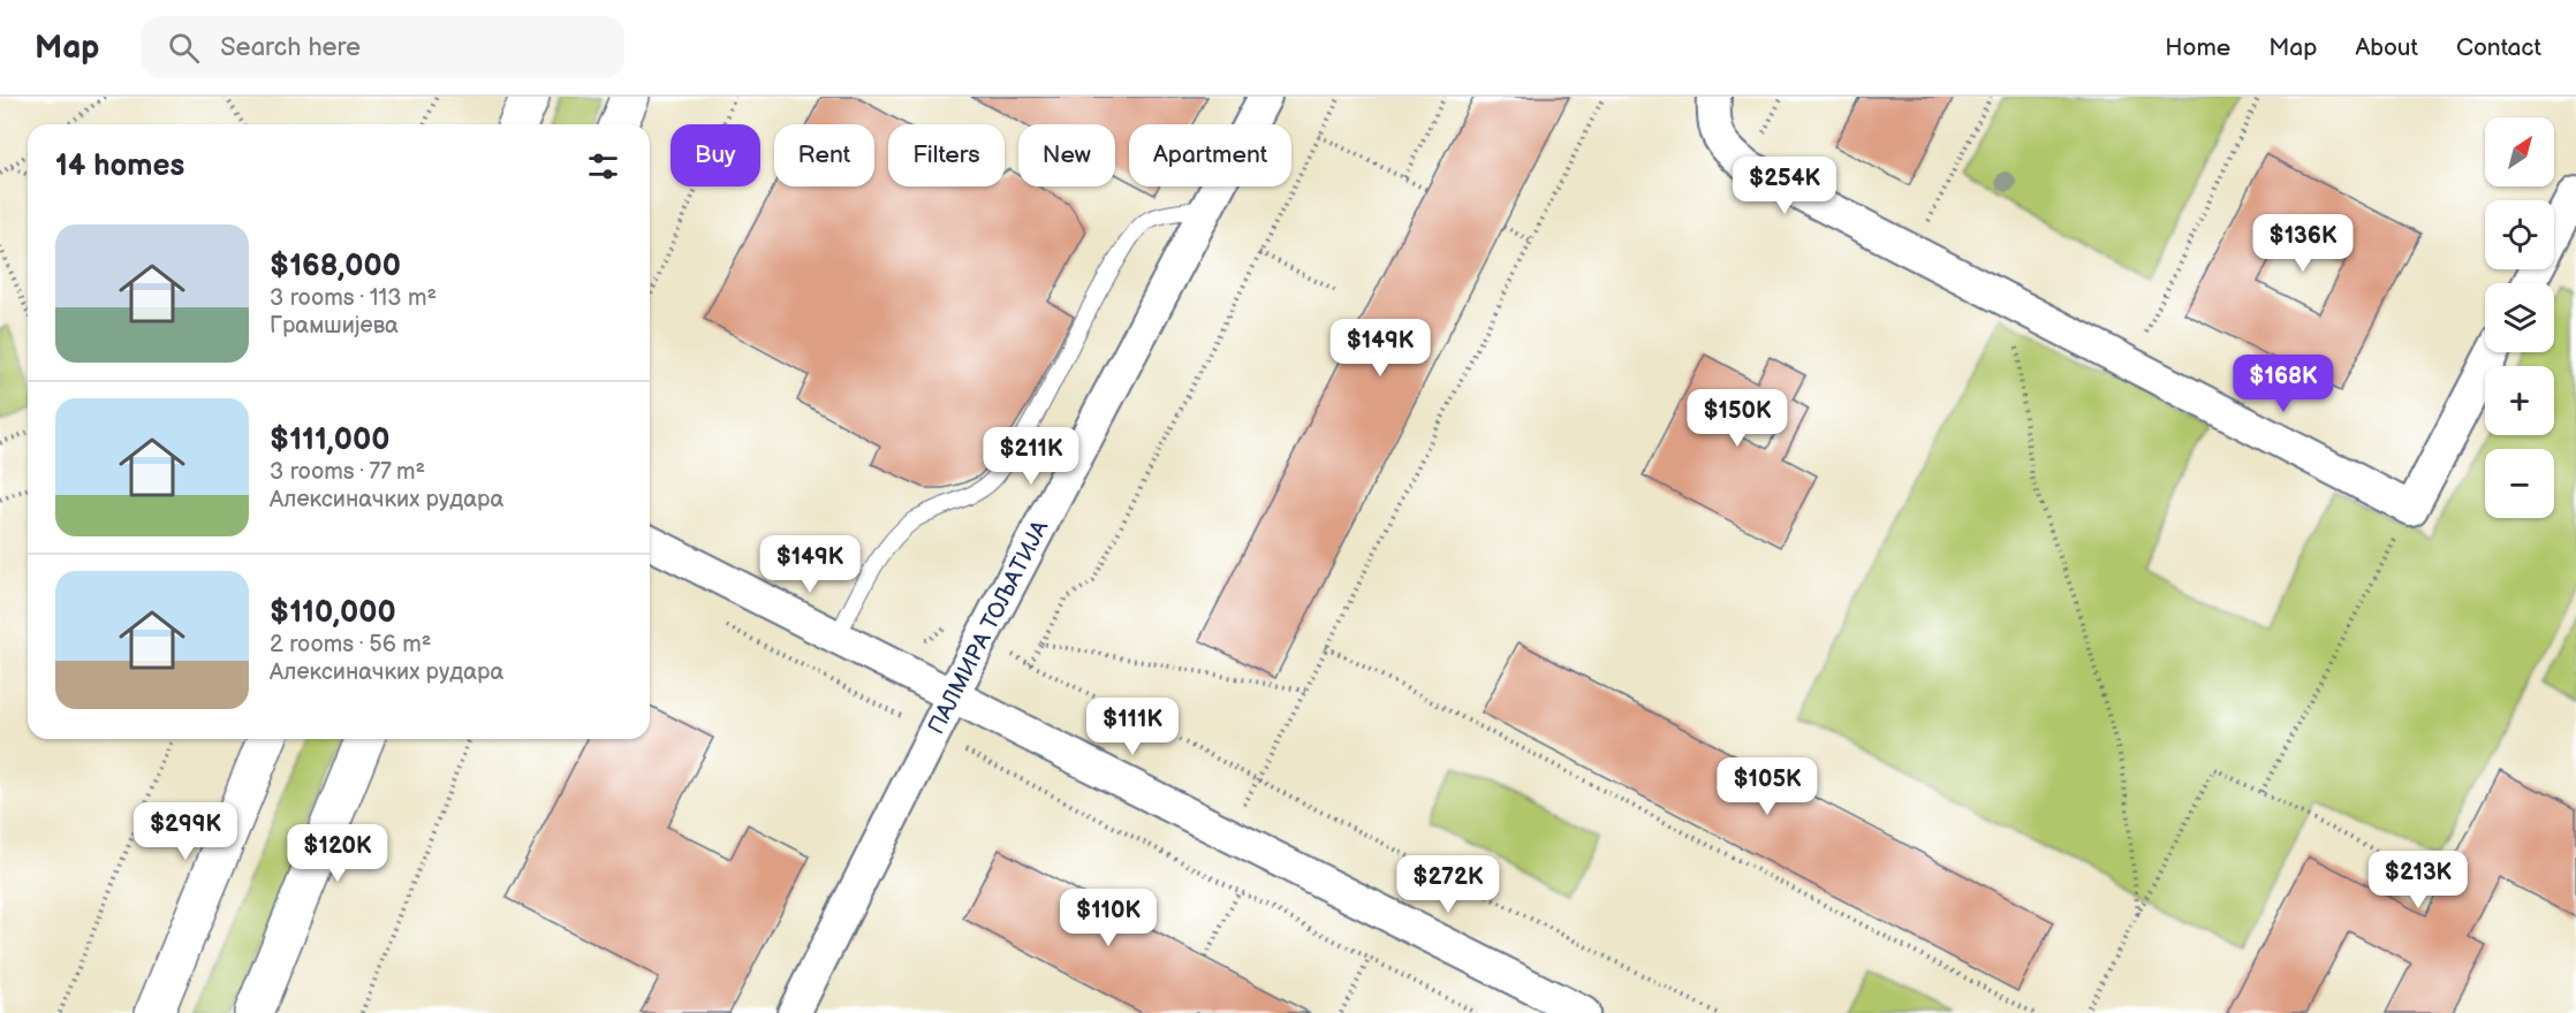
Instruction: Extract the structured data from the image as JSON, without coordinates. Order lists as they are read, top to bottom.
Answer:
{
  "streets": {
    "street": ["ПАЛМИРА ТОЉАТИЈА"]
  },
  "north": "top right",
  "page": {
    "header": "Map",
    "search": "Search here",
    "nav": [
      "Home",
      "Map",
      "About",
      "Contact"
    ],
    "map_buttons": ["+", "−"],
    "chip": [
      "Buy",
      "Rent",
      "Filters",
      "New",
      "Apartment"
    ],
    "heading": "14 homes",
    "price": [
      "$254K",
      "$136K",
      "$149K",
      "$168K",
      "$150K",
      "$211K",
      "$149K",
      "$111K",
      "$105K",
      "$299K",
      "$120K",
      "$213K",
      "$272K",
      "$110K"
    ],
    "list": [
      {
        "name": "$168,000",
        "note": "3 rooms · 113 m² · Грамшијева"
      },
      {
        "name": "$111,000",
        "note": "3 rooms · 77 m² · Алексиначких рудара"
      },
      {
        "name": "$110,000",
        "note": "2 rooms · 56 m² · Алексиначких рудара"
      }
    ]
  }
}
